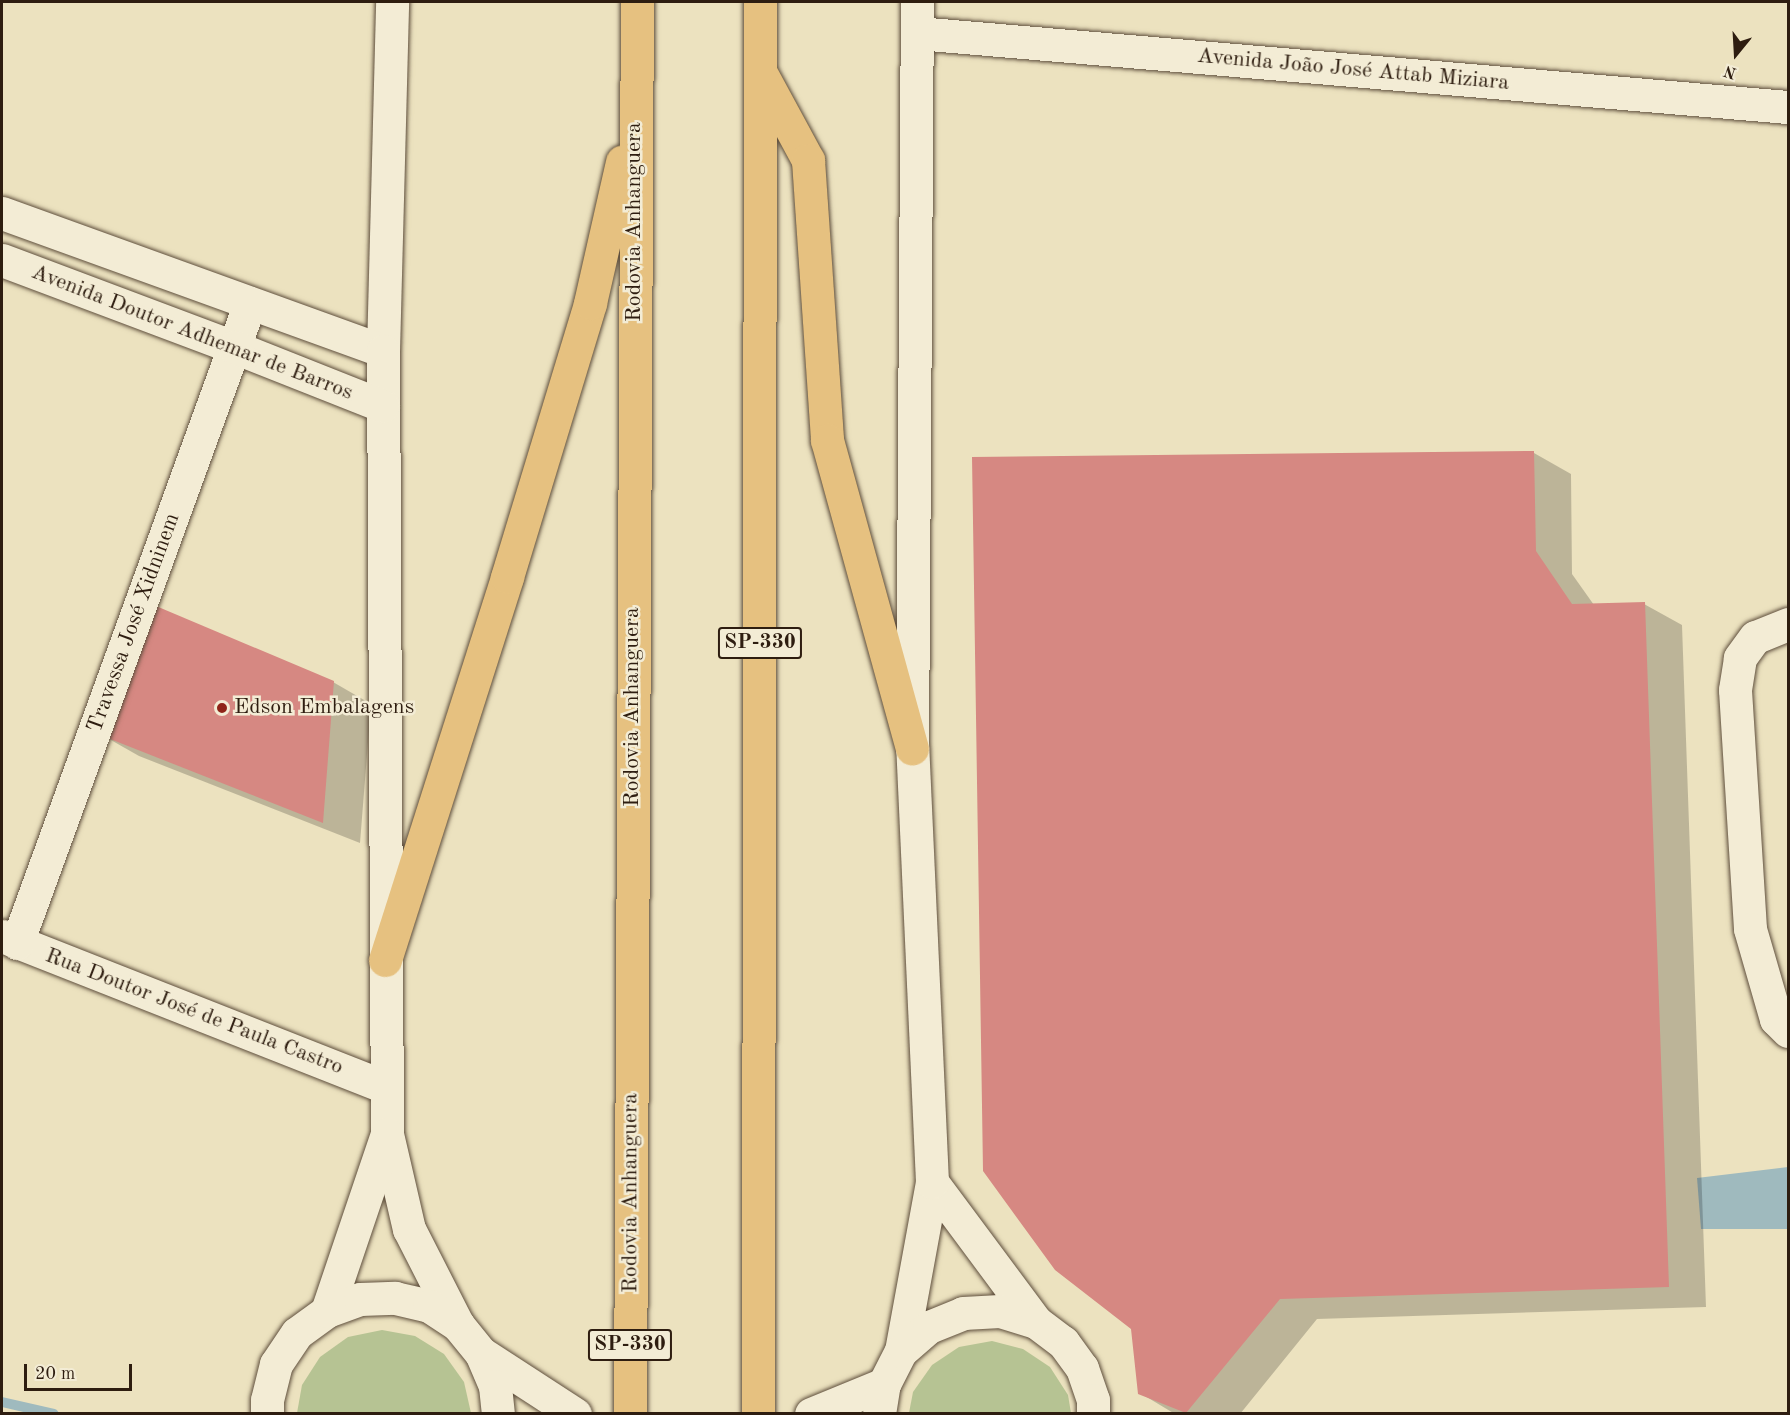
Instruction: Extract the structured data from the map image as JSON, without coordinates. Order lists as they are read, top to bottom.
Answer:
{
  "streets": {
    "highway": ["Rodovia Anhanguera", "SP-330"],
    "street": [
      "Avenida João José Attab Miziara",
      "Avenida Doutor Adhemar de Barros",
      "Travessa José Xidninem",
      "Rua Doutor José de Paula Castro"
    ]
  },
  "crossings": [
    ["Avenida Doutor Adhemar de Barros", "Travessa José Xidninem"],
    ["Travessa José Xidninem", "Rua Doutor José de Paula Castro"]
  ],
  "places": ["Edson Embalagens"],
  "scale_bar": "20 m",
  "north": "bottom"
}
